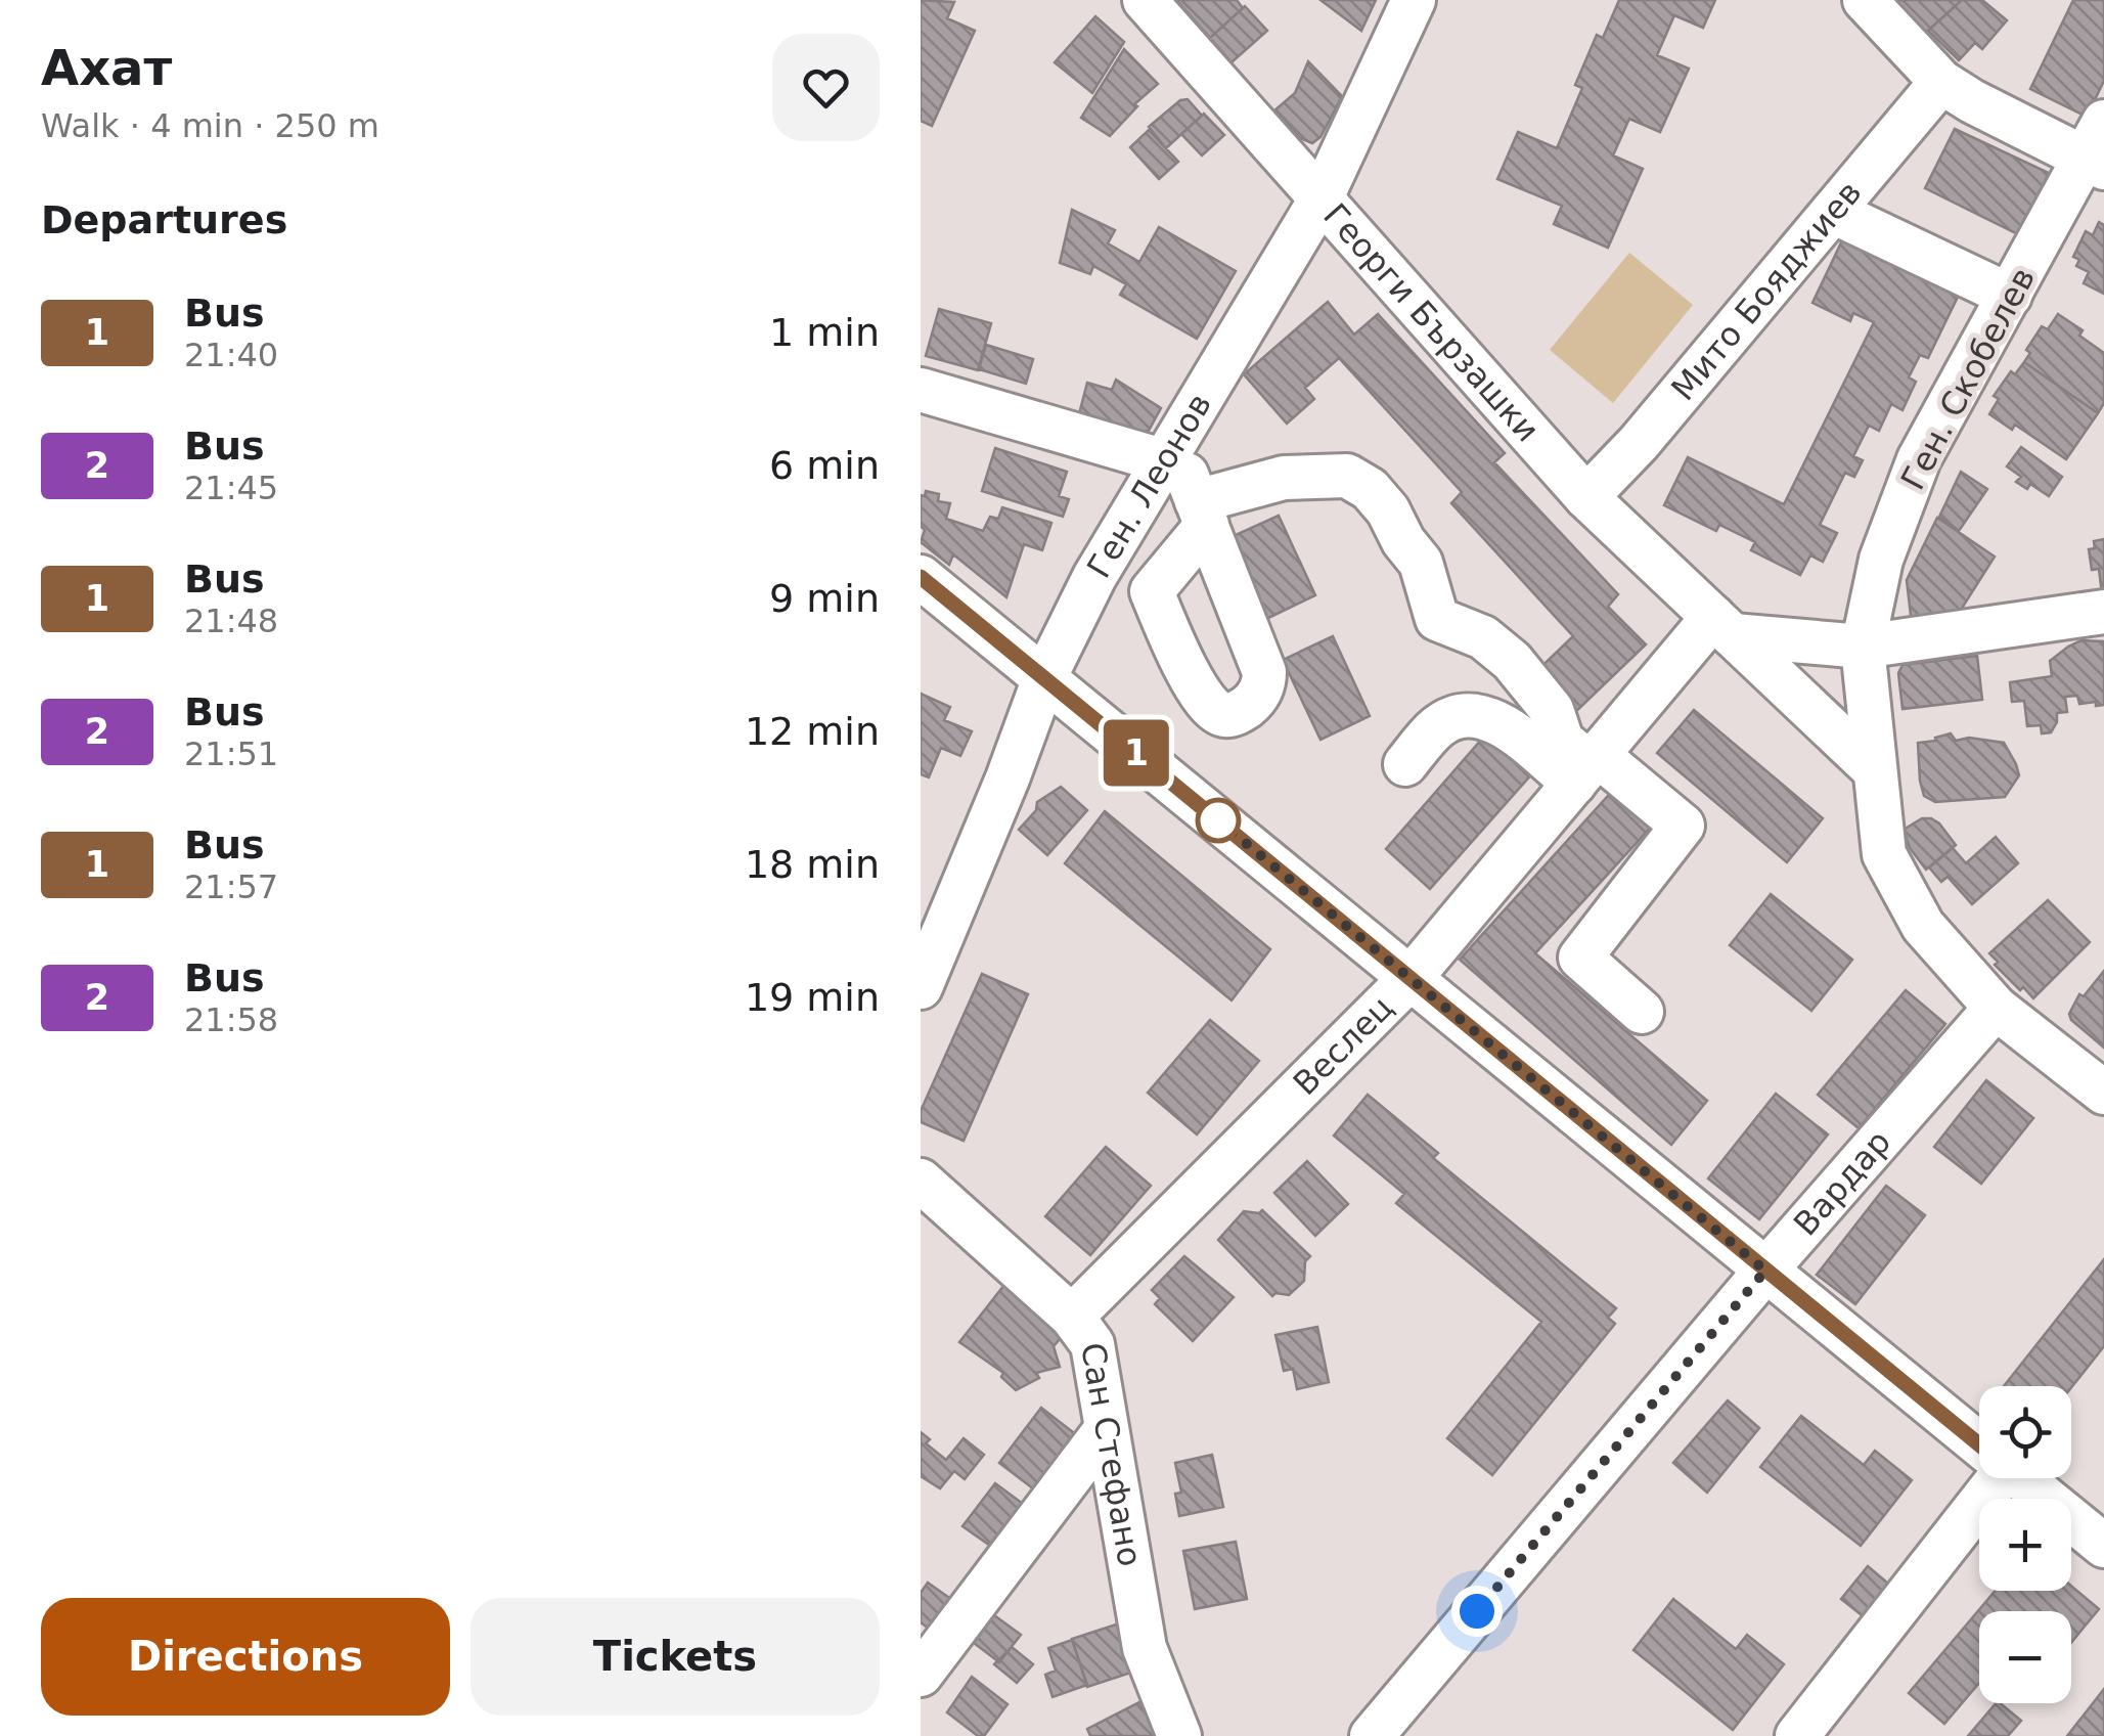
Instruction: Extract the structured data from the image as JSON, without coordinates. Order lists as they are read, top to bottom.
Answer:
{
  "streets": {
    "street": [
      "Мито Бояджиев",
      "Георги Бързашки",
      "Ген. Скобелев",
      "Ген. Леонов",
      "Веслец",
      "Вардар",
      "Сан Стефано"
    ]
  },
  "crossings": [
    ["Мито Бояджиев", "Георги Бързашки"],
    ["Георги Бързашки", "Ген. Скобелев"],
    ["Георги Бързашки", "Ген. Леонов"],
    ["Георги Бързашки", "Веслец"],
    ["Ген. Скобелев", "Вардар"],
    ["Веслец", "Сан Стефано"]
  ],
  "lines": ["bus line 1"],
  "page": {
    "heading": [
      ["Ахат", "Walk · 4 min · 250 m"],
      "Departures"
    ],
    "on_map": "1",
    "list": [
      {
        "mark": "1",
        "name": "Bus",
        "note": "21:40",
        "value": "1 min"
      },
      {
        "mark": "2",
        "name": "Bus",
        "note": "21:45",
        "value": "6 min"
      },
      {
        "mark": "1",
        "name": "Bus",
        "note": "21:48",
        "value": "9 min"
      },
      {
        "mark": "2",
        "name": "Bus",
        "note": "21:51",
        "value": "12 min"
      },
      {
        "mark": "1",
        "name": "Bus",
        "note": "21:57",
        "value": "18 min"
      },
      {
        "mark": "2",
        "name": "Bus",
        "note": "21:58",
        "value": "19 min"
      }
    ],
    "map_buttons": ["+", "−"],
    "buttons": ["Directions", "Tickets"]
  }
}
